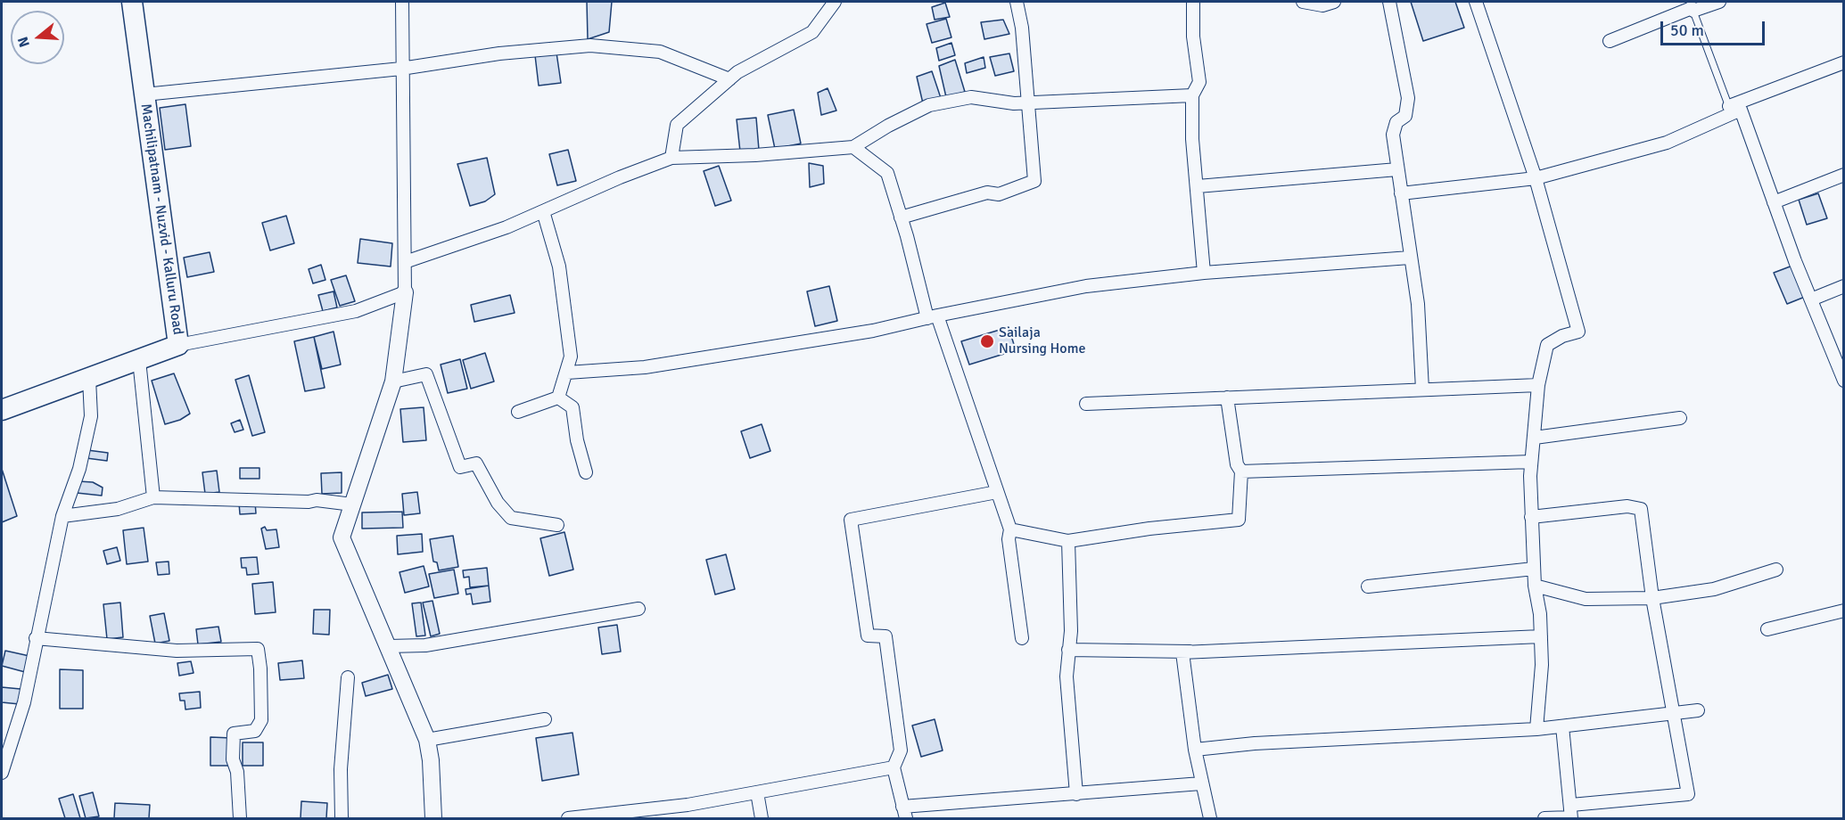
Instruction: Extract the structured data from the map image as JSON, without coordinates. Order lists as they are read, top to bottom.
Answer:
{
  "streets": {
    "main road": ["Machilipatnam - Nuzvid - Kalluru Road"]
  },
  "places": ["Sailaja Nursing Home"],
  "scale_bar": "50 m",
  "north": "left"
}
